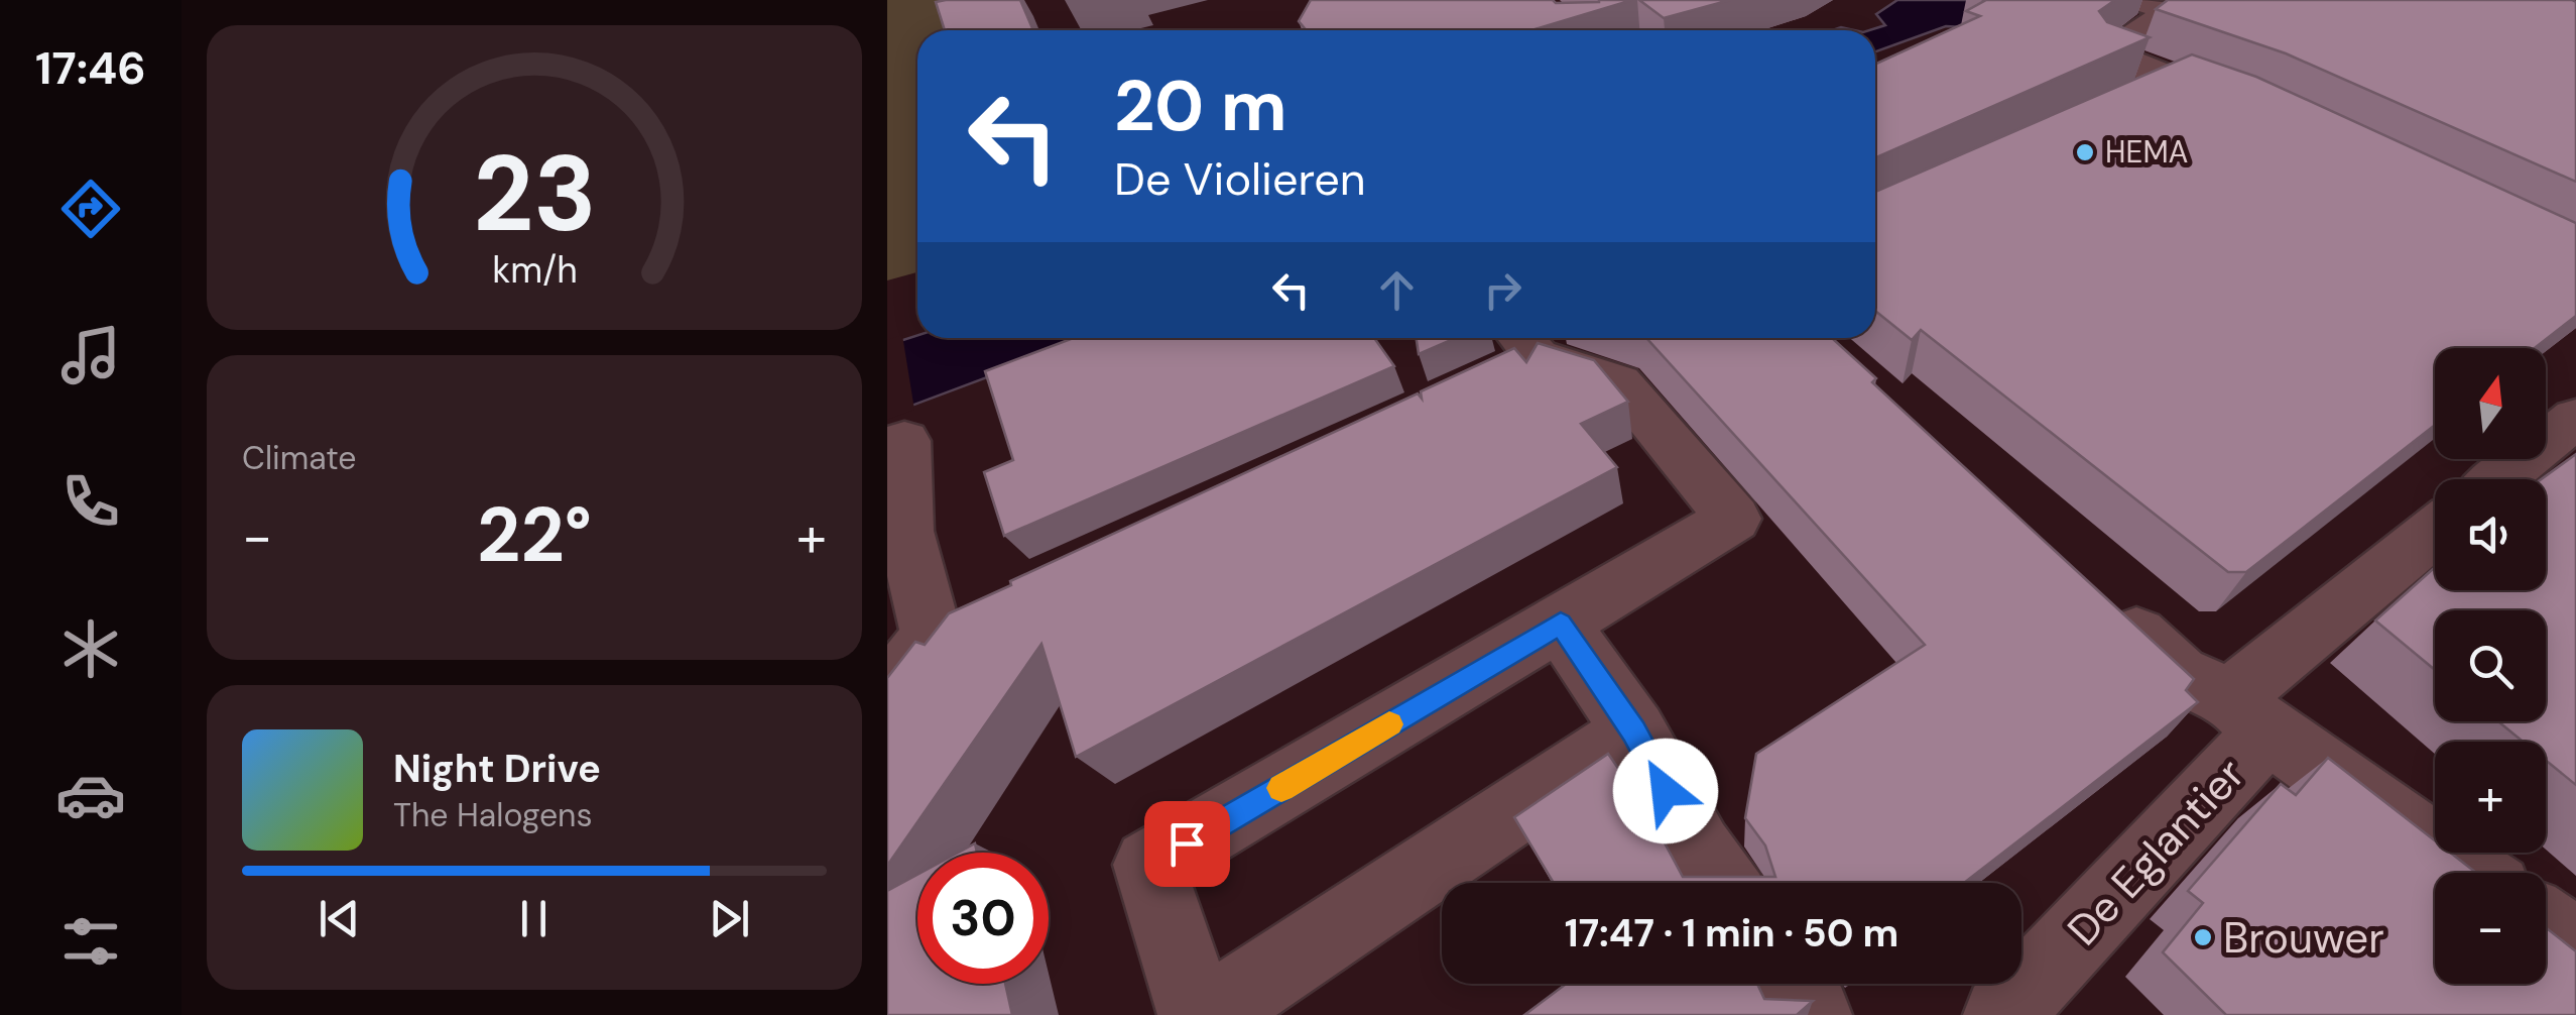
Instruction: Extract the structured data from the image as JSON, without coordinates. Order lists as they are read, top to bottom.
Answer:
{
  "streets": {
    "street": ["De Eglantier"]
  },
  "places": ["HEMA", "Brouwer"],
  "north": "top",
  "page": {
    "tabs": "17:46",
    "turn": ["20 m", "De Violieren"],
    "map_buttons": ["+", "−"],
    "tile": "Climate",
    "heat": ["−", "22°", "+"],
    "song": ["Night Drive", "The Halogens"],
    "limit": "30",
    "trip": "17:47 · 1 min · 50 m",
    "gauge": ["23", "km/h"]
  }
}
